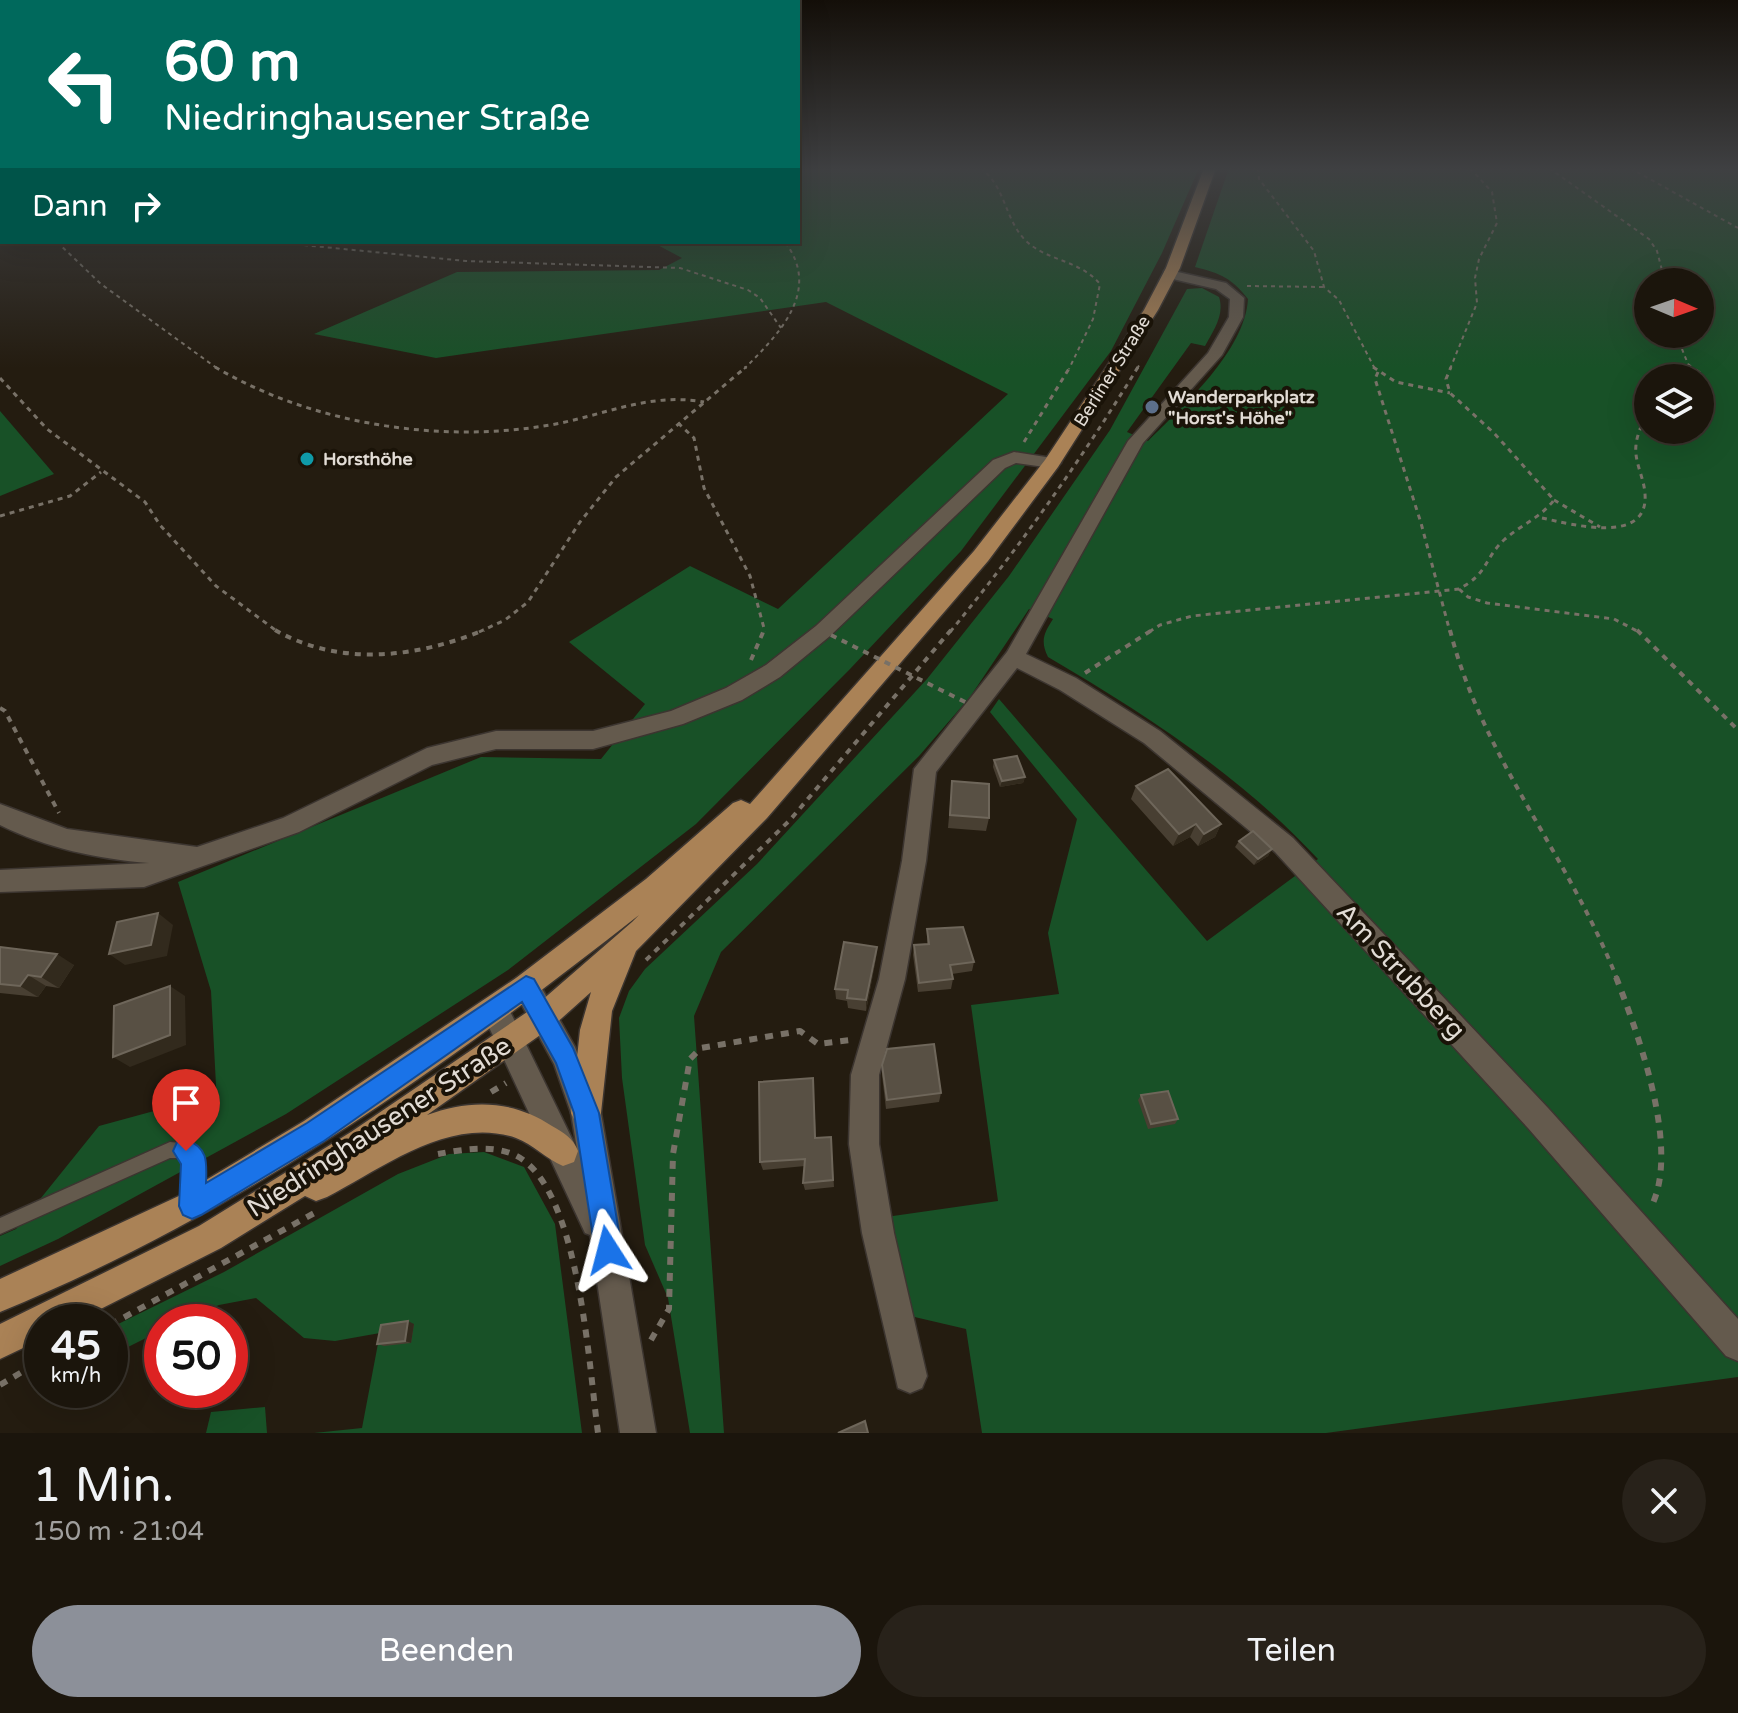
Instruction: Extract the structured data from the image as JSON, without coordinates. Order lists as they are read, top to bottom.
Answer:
{
  "streets": {
    "main road": ["Berliner Straße", "Niedringhausener Straße"],
    "street": ["Am Strubberg"]
  },
  "crossings": [
    ["Berliner Straße", "Niedringhausener Straße"]
  ],
  "places": ["Wanderparkplatz \"Horst's Höhe\"", "Horsthöhe"],
  "north": "right",
  "page": {
    "turn": ["60 m", "Niedringhausener Straße"],
    "then": "Dann",
    "speed": "45 km/h",
    "limit": "50",
    "heading": ["1 Min.", "150 m · 21:04"],
    "buttons": ["Beenden", "Teilen"]
  }
}
